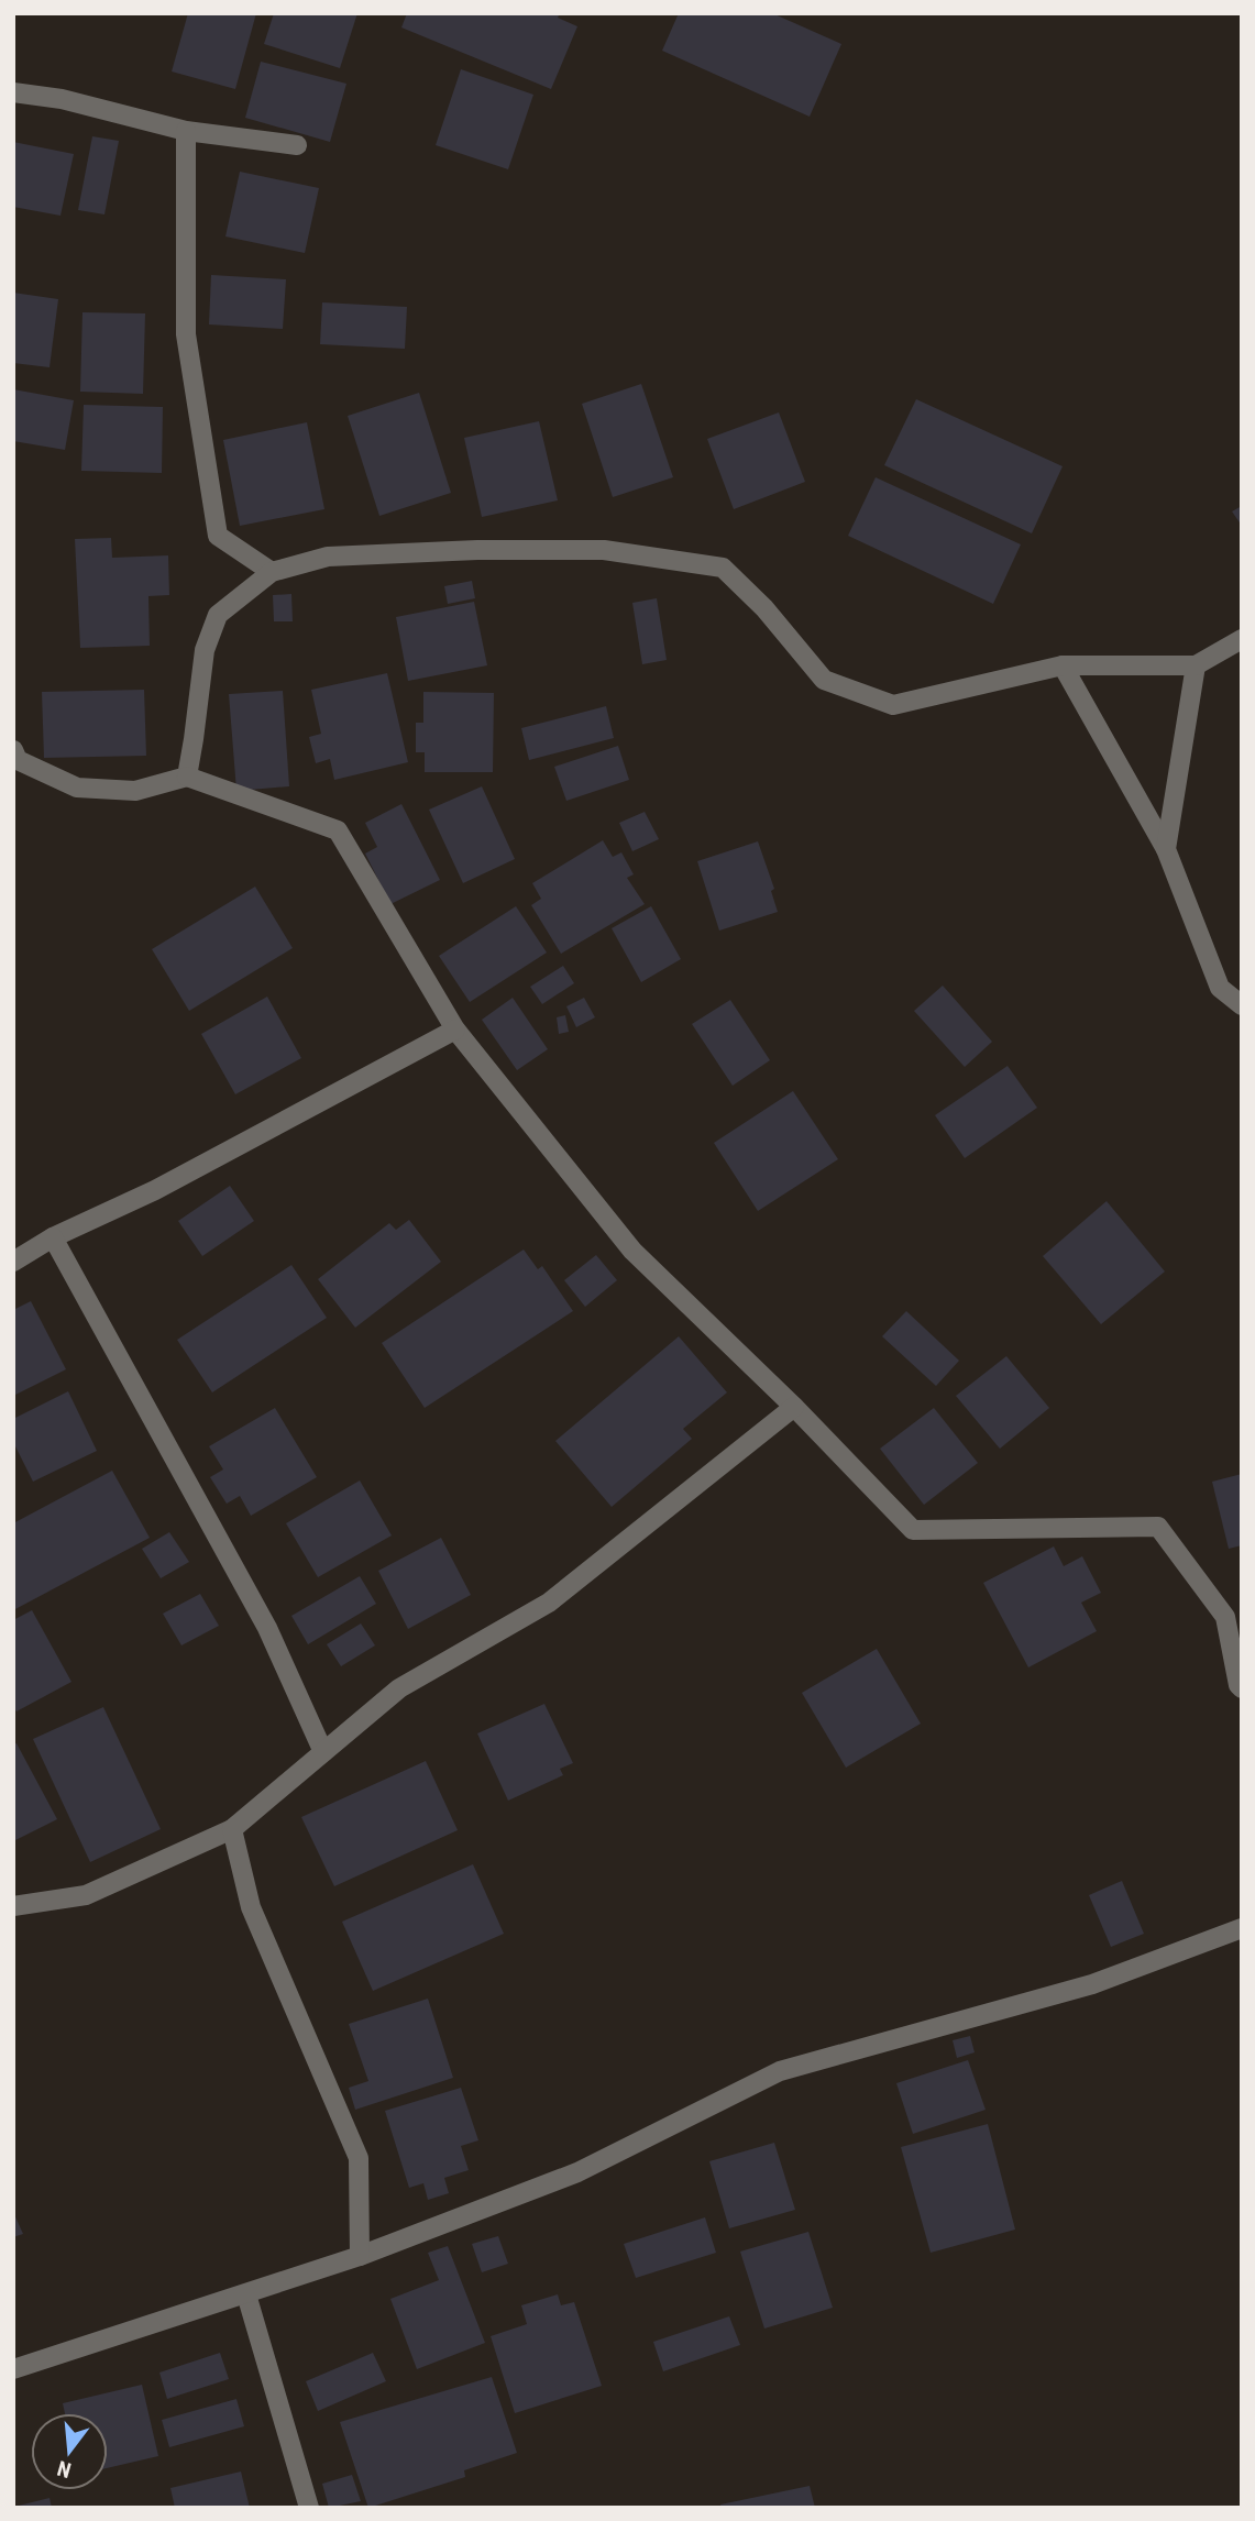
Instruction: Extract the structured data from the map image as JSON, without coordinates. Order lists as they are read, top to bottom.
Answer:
{
  "north": "bottom"
}
